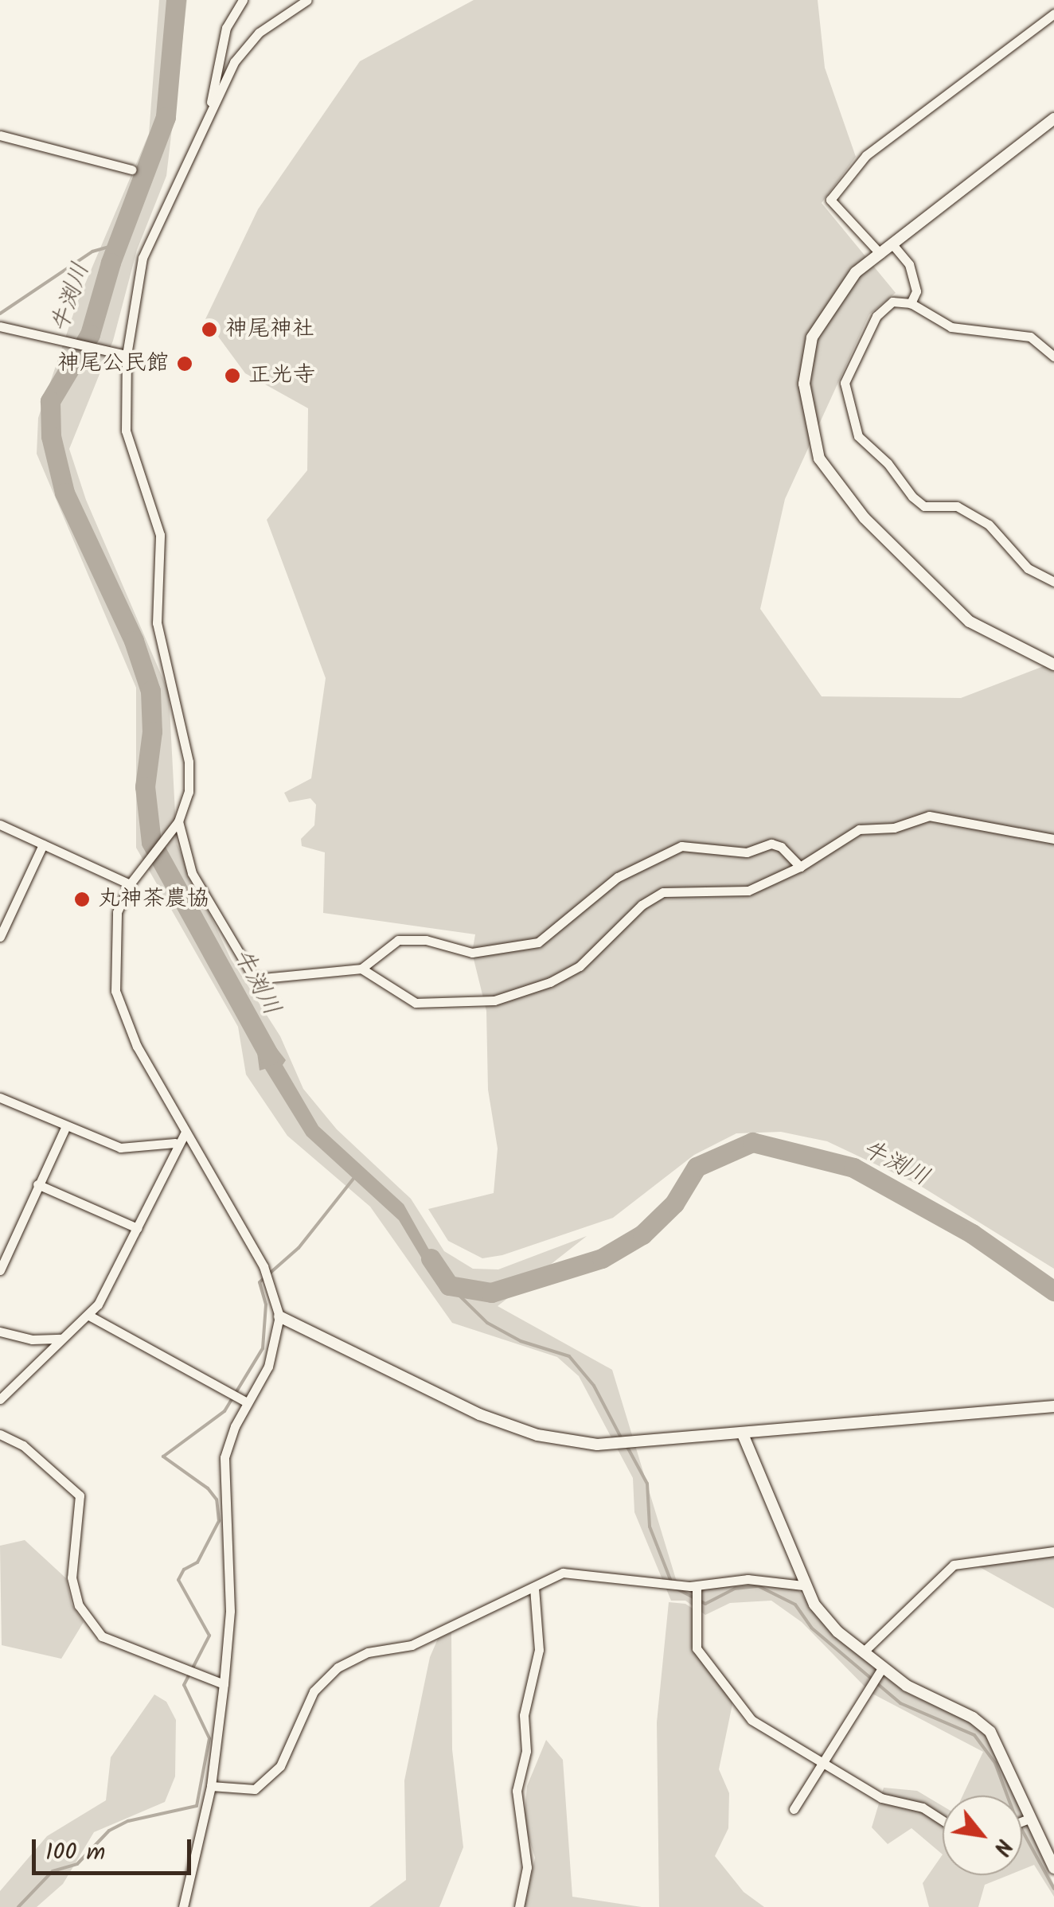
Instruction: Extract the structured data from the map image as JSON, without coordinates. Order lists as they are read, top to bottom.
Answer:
{
  "water": ["牛渕川"],
  "places": [
    "神尾神社",
    "神尾公民館",
    "正光寺",
    "丸神茶農協"
  ],
  "scale_bar": "100 m",
  "north": "bottom right"
}
